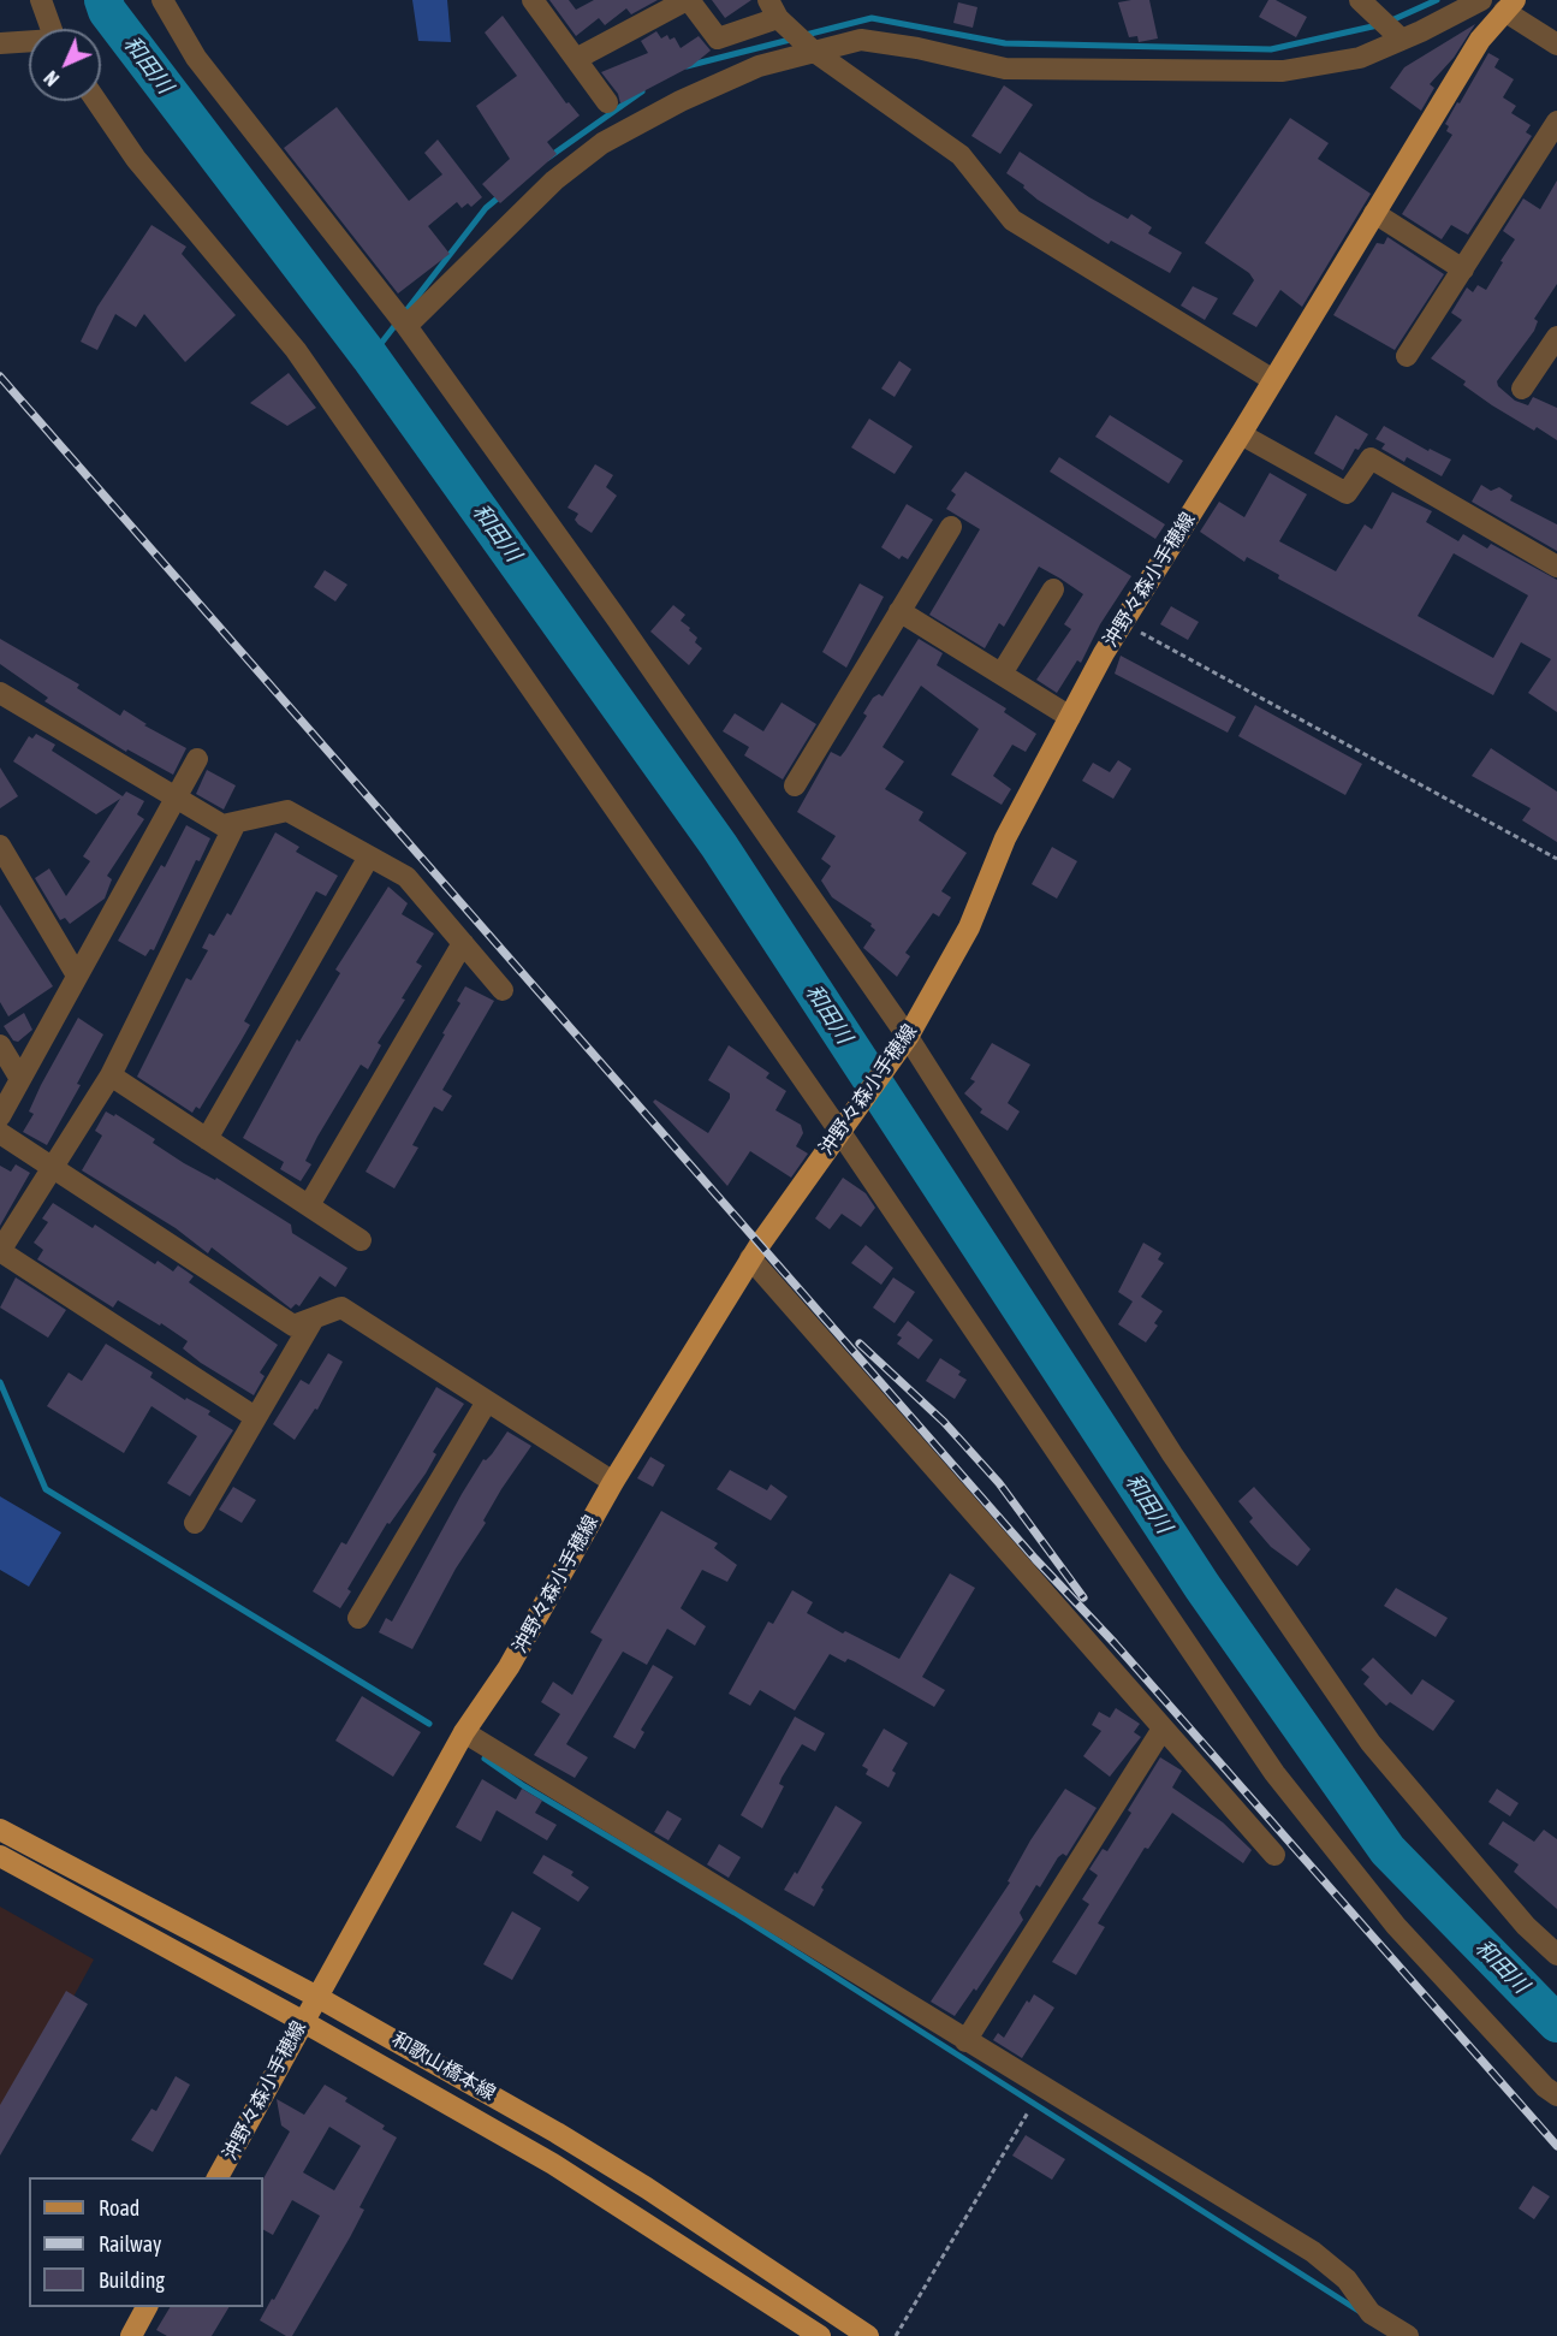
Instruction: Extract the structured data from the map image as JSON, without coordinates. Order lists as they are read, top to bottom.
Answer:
{
  "streets": {
    "main road": ["沖野々森小手穂線", "和歌山橋本線"]
  },
  "crossings": [
    ["沖野々森小手穂線", "和歌山橋本線"]
  ],
  "water": ["和田川"],
  "legend": ["Road", "Railway", "Building"],
  "north": "bottom left"
}
